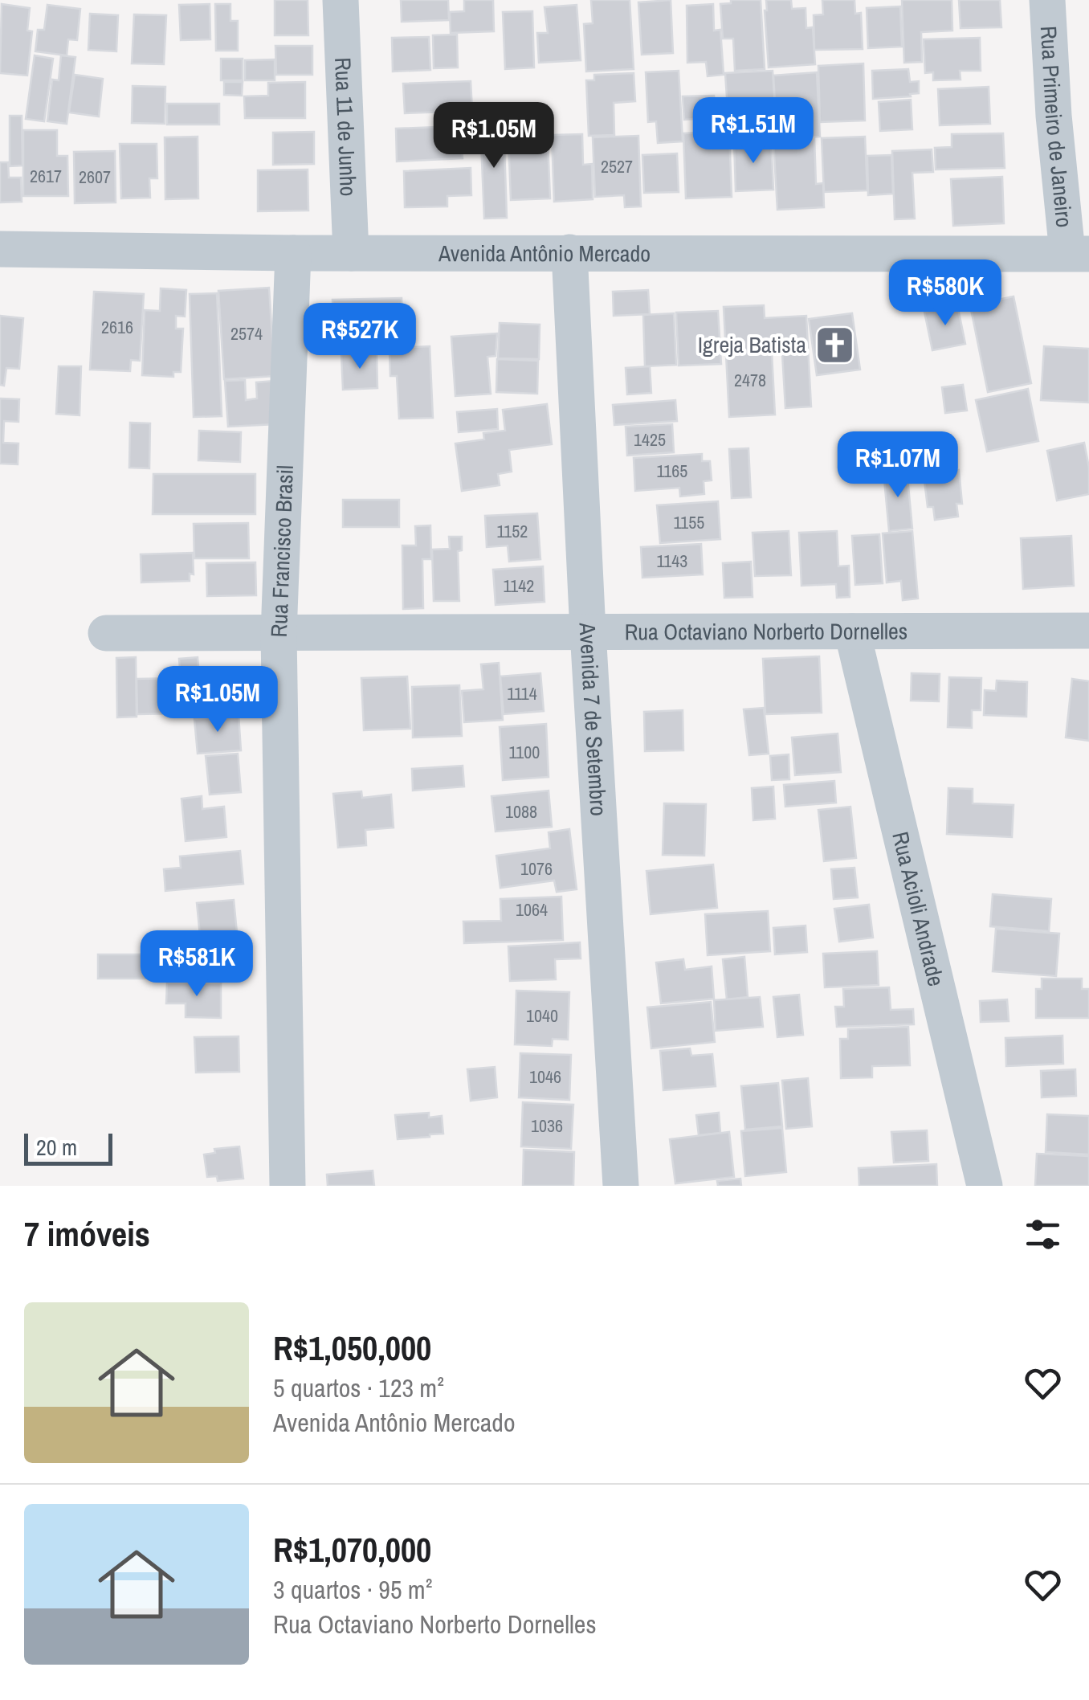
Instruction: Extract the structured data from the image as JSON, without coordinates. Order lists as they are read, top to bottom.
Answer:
{
  "streets": {
    "street": [
      "Rua Primeiro de Janeiro",
      "Rua 11 de Junho",
      "Avenida Antônio Mercado",
      "Rua Francisco Brasil",
      "Rua Octaviano Norberto Dornelles",
      "Avenida 7 de Setembro",
      "Rua Acioli Andrade"
    ]
  },
  "crossings": [
    ["Rua Primeiro de Janeiro", "Avenida Antônio Mercado"],
    ["Rua 11 de Junho", "Avenida Antônio Mercado"],
    ["Avenida Antônio Mercado", "Rua Francisco Brasil"],
    ["Avenida Antônio Mercado", "Avenida 7 de Setembro"],
    ["Rua Francisco Brasil", "Rua Octaviano Norberto Dornelles"],
    ["Rua Octaviano Norberto Dornelles", "Avenida 7 de Setembro"],
    ["Rua Octaviano Norberto Dornelles", "Rua Acioli Andrade"]
  ],
  "places": {
    "church": ["Igreja Batista"]
  },
  "house_numbers": [
    "2527",
    "2617",
    "2607",
    "2616",
    "2574",
    "2478",
    "1425",
    "1165",
    "1155",
    "1152",
    "1143",
    "1142",
    "1114",
    "1100",
    "1088",
    "1076",
    "1064",
    "1040",
    "1046",
    "1036"
  ],
  "scale_bar": "20 m",
  "page": {
    "price": [
      "R$1.51M",
      "R$1.05M",
      "R$580K",
      "R$527K",
      "R$1.07M",
      "R$1.05M",
      "R$581K"
    ],
    "scale": "20 m",
    "heading": "7 imóveis",
    "list": [
      {
        "name": "R$1,050,000",
        "note": "5 quartos · 123 m² · Avenida Antônio Mercado"
      },
      {
        "name": "R$1,070,000",
        "note": "3 quartos · 95 m² · Rua Octaviano Norberto Dornelles"
      }
    ]
  }
}
